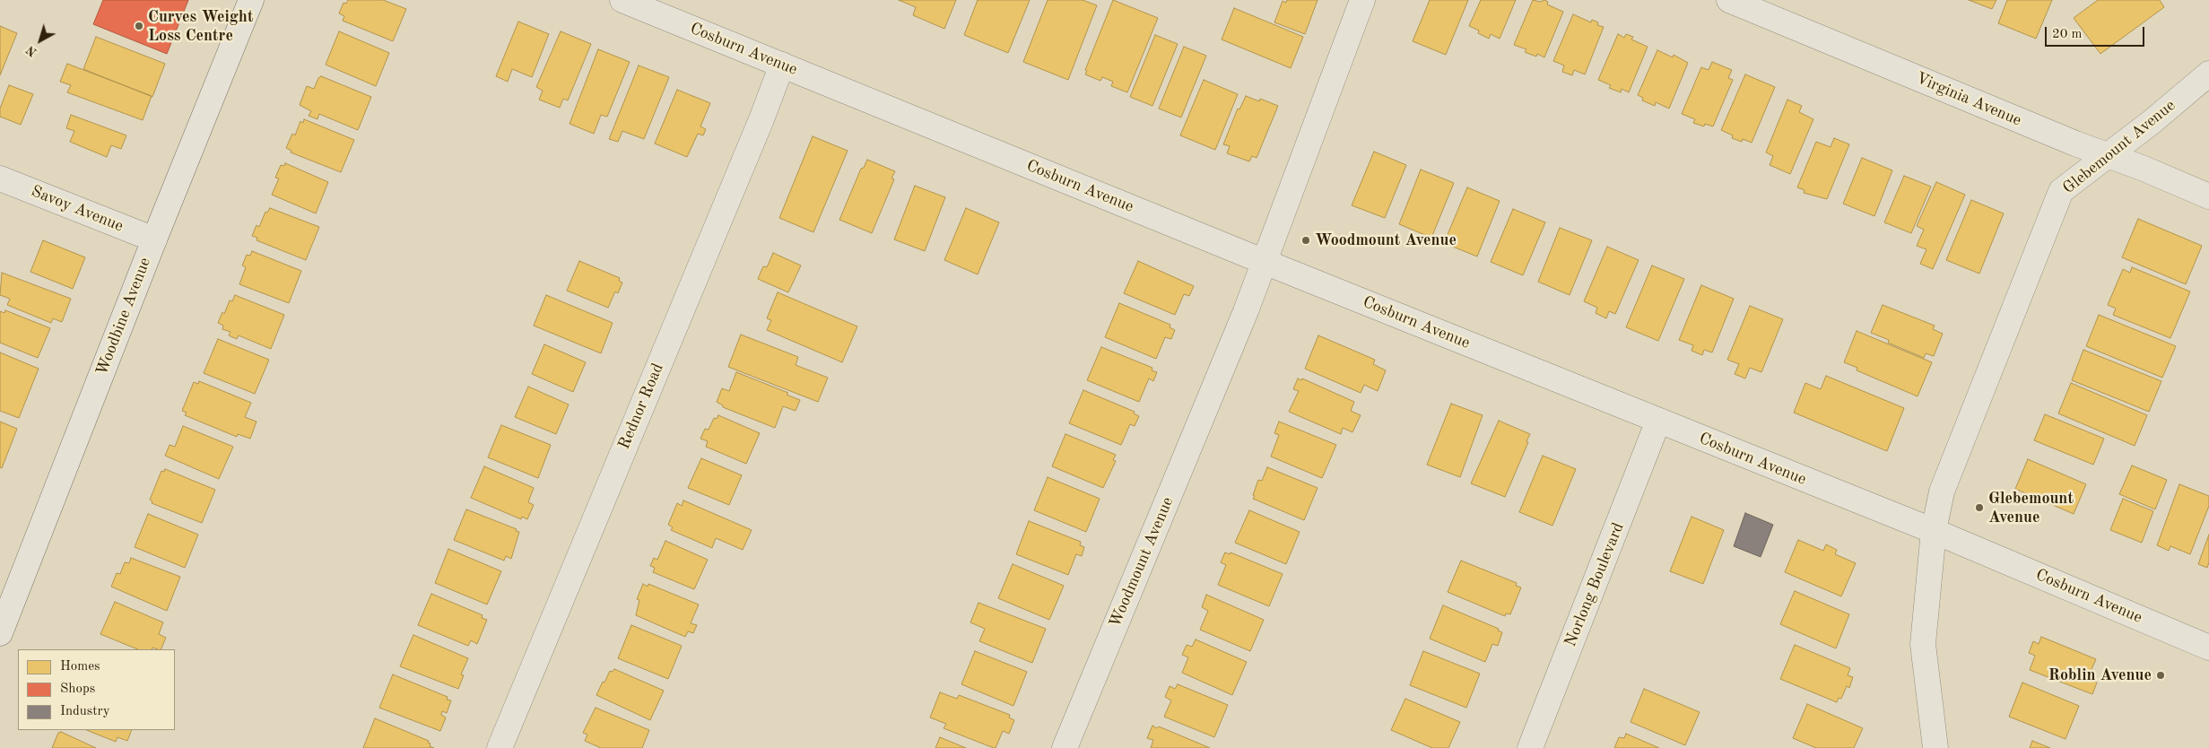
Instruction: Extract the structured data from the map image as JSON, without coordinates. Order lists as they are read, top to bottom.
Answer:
{
  "streets": {
    "street": [
      "Cosburn Avenue",
      "Virginia Avenue",
      "Glebemount Avenue",
      "Savoy Avenue",
      "Woodbine Avenue",
      "Rednor Road",
      "Woodmount Avenue",
      "Norlong Boulevard"
    ]
  },
  "crossings": [
    ["Cosburn Avenue", "Glebemount Avenue"],
    ["Cosburn Avenue", "Rednor Road"],
    ["Cosburn Avenue", "Woodmount Avenue"],
    ["Cosburn Avenue", "Norlong Boulevard"],
    ["Virginia Avenue", "Glebemount Avenue"],
    ["Savoy Avenue", "Woodbine Avenue"]
  ],
  "places": [
    "Curves Weight Loss Centre",
    "Woodmount Avenue",
    "Glebemount Avenue",
    "Roblin Avenue"
  ],
  "legend": ["Homes", "Shops", "Industry"],
  "scale_bar": "20 m",
  "north": "bottom left"
}
